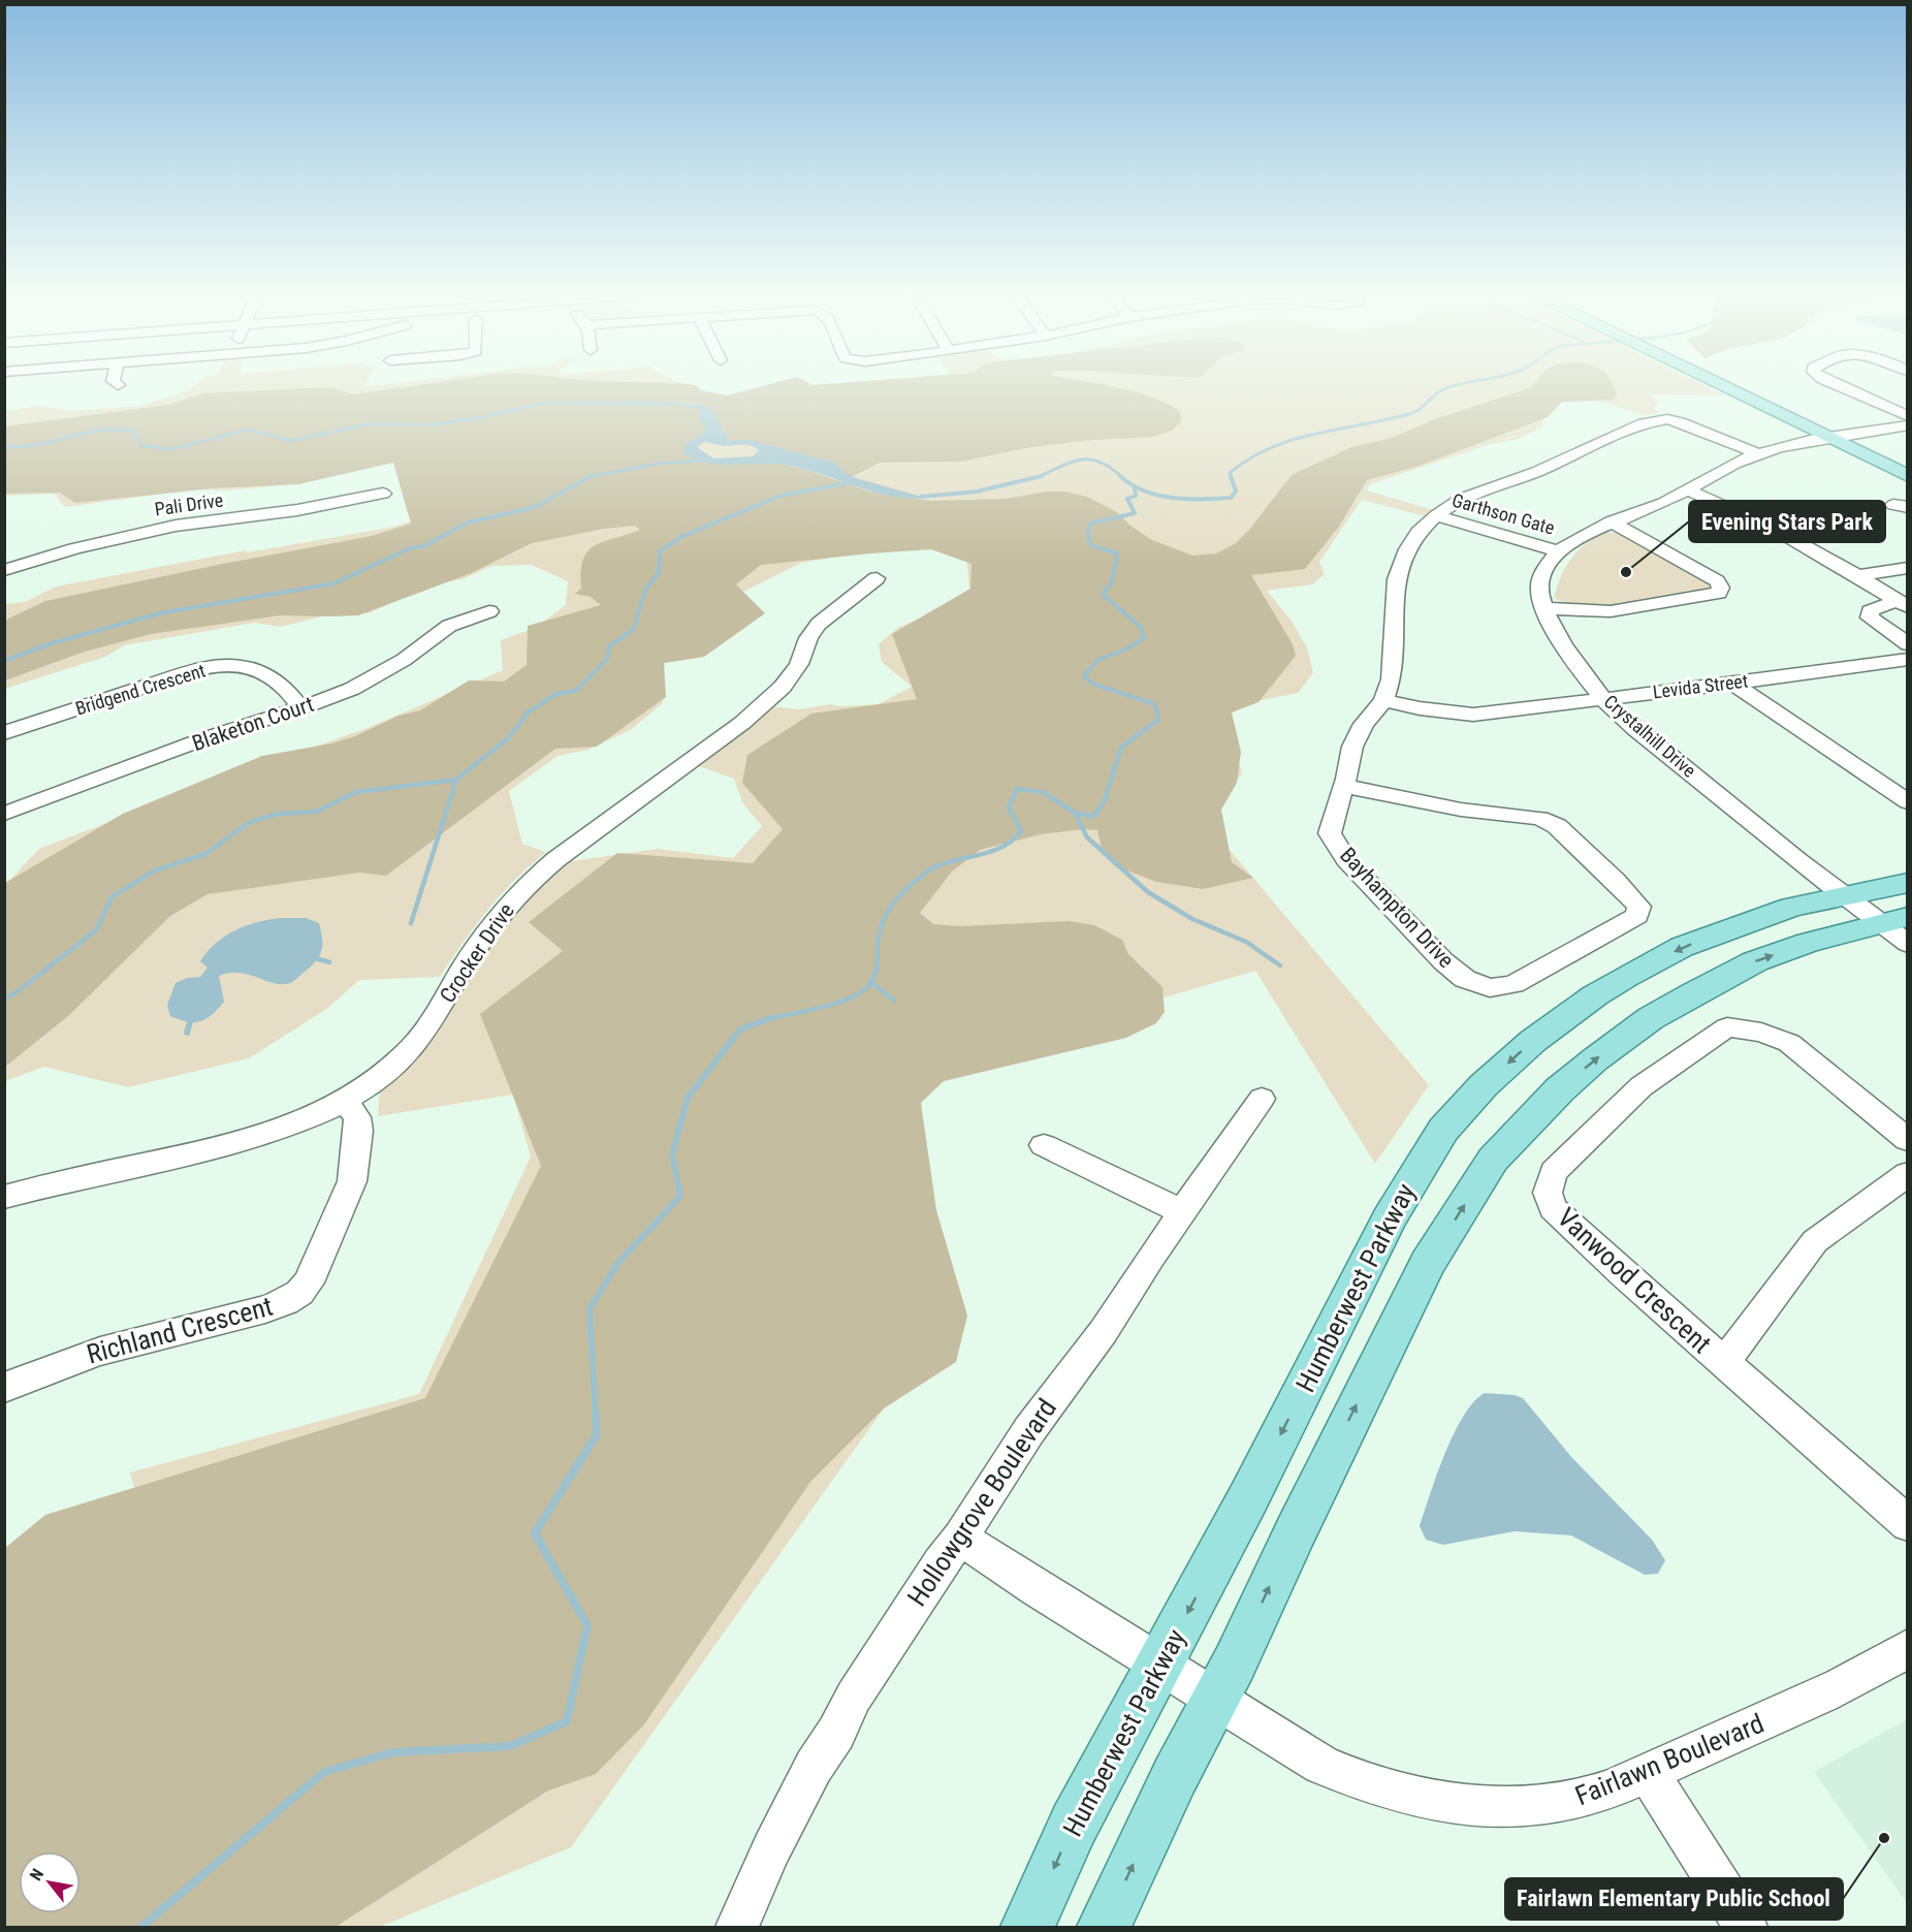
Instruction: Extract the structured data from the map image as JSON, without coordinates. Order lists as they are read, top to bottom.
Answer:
{
  "streets": {
    "main road": ["Humberwest Parkway"],
    "street": [
      "Pali Drive",
      "Garthson Gate",
      "Levida Street",
      "Bridgend Crescent",
      "Blaketon Court",
      "Crystalhill Drive",
      "Bayhampton Drive",
      "Crocker Drive",
      "Vanwood Crescent",
      "Richland Crescent",
      "Hollowgrove Boulevard",
      "Fairlawn Boulevard"
    ]
  },
  "crossings": [
    ["Garthson Gate", "Crystalhill Drive"],
    ["Garthson Gate", "Bayhampton Drive"],
    ["Levida Street", "Crystalhill Drive"],
    ["Levida Street", "Bayhampton Drive"],
    ["Bridgend Crescent", "Blaketon Court"],
    ["Crystalhill Drive", "Bayhampton Drive"],
    ["Crystalhill Drive", "Humberwest Parkway"],
    ["Crocker Drive", "Richland Crescent"],
    ["Humberwest Parkway", "Fairlawn Boulevard"],
    ["Hollowgrove Boulevard", "Fairlawn Boulevard"]
  ],
  "places": ["Evening Stars Park", "Fairlawn Elementary Public School"],
  "north": "top left"
}
